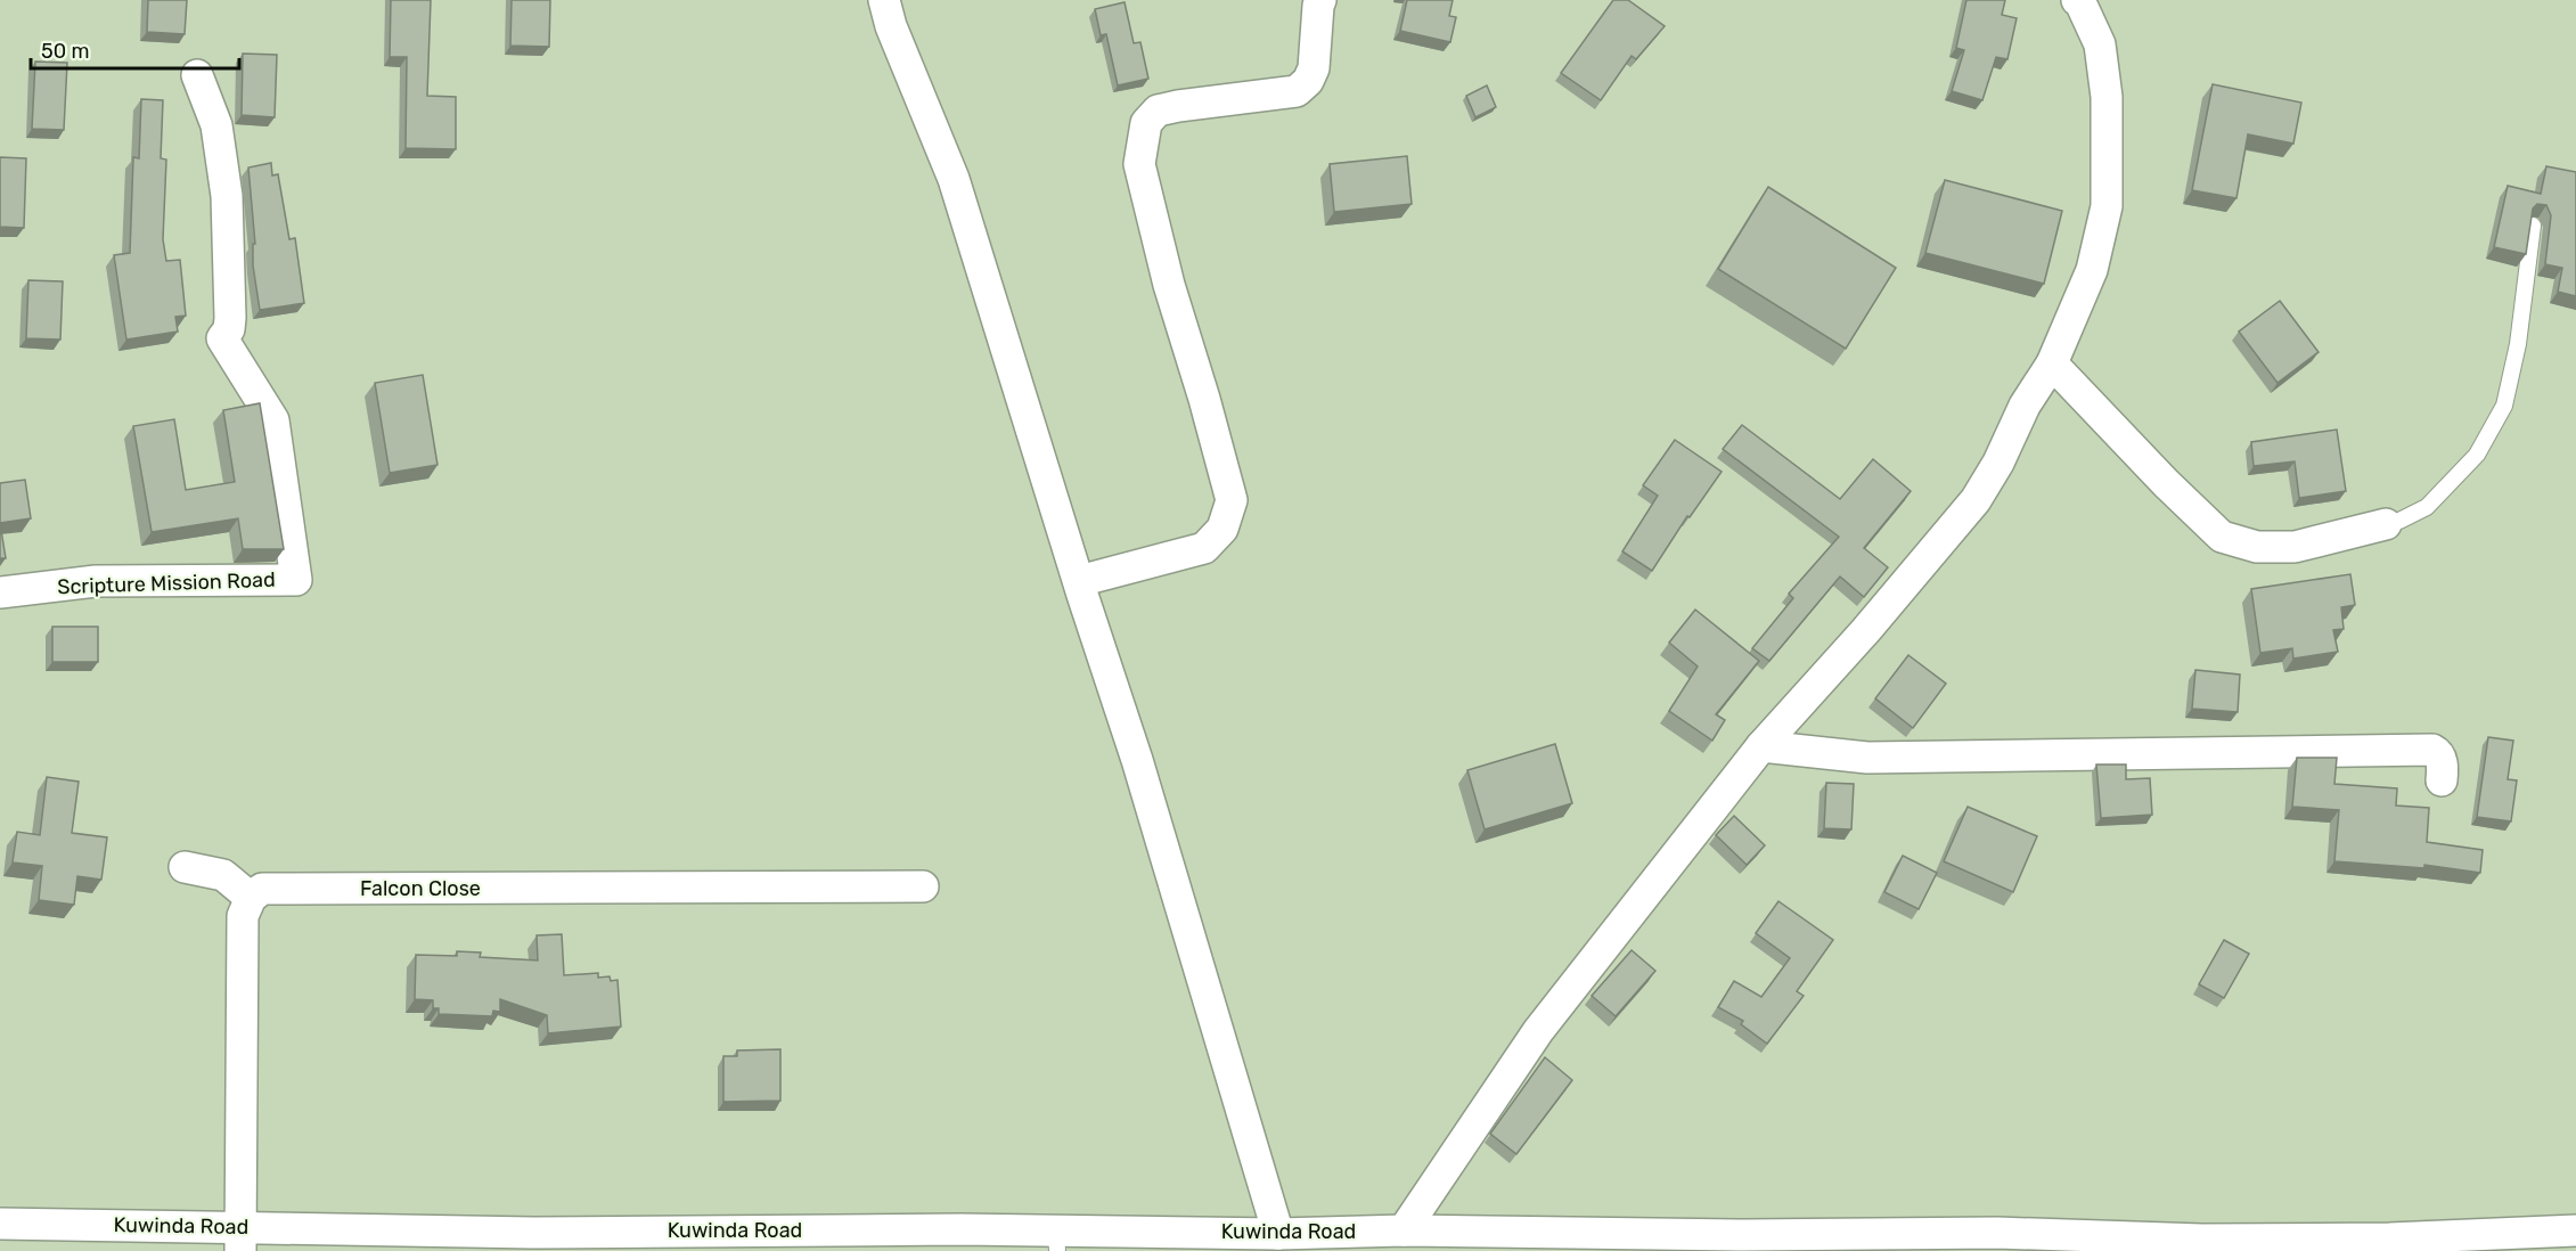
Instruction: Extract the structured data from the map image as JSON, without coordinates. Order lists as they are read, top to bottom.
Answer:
{
  "streets": {
    "street": ["Scripture Mission Road", "Falcon Close", "Kuwinda Road"]
  },
  "scale_bar": "50 m"
}
